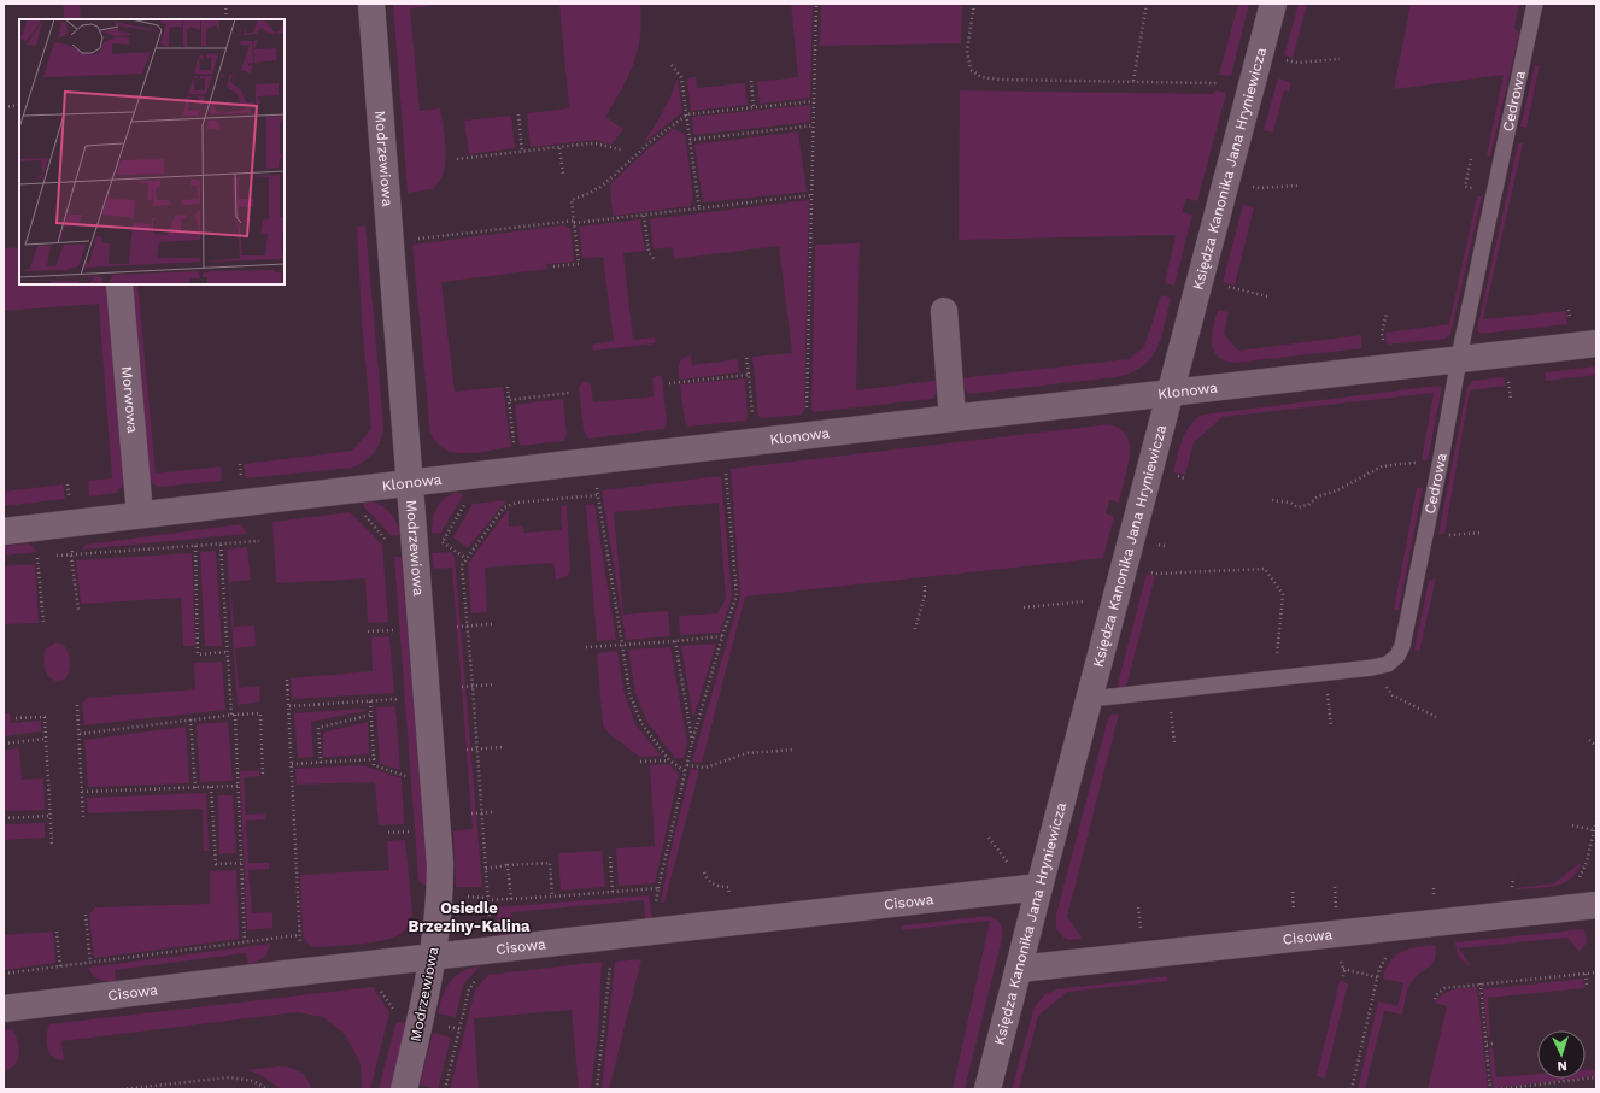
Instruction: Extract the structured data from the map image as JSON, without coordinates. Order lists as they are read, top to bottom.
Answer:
{
  "streets": {
    "street": [
      "Modrzewiowa",
      "Księdza Kanonika Jana Hryniewicza",
      "Klonowa",
      "Morwowa",
      "Cisowa"
    ],
    "lane": ["Cedrowa"]
  },
  "crossings": [
    ["Cedrowa", "Księdza Kanonika Jana Hryniewicza"],
    ["Cedrowa", "Klonowa"],
    ["Modrzewiowa", "Klonowa"],
    ["Modrzewiowa", "Cisowa"],
    ["Księdza Kanonika Jana Hryniewicza", "Klonowa"],
    ["Księdza Kanonika Jana Hryniewicza", "Cisowa"],
    ["Klonowa", "Morwowa"]
  ],
  "districts": ["Osiedle Brzeziny-Kalina"],
  "north": "bottom"
}
